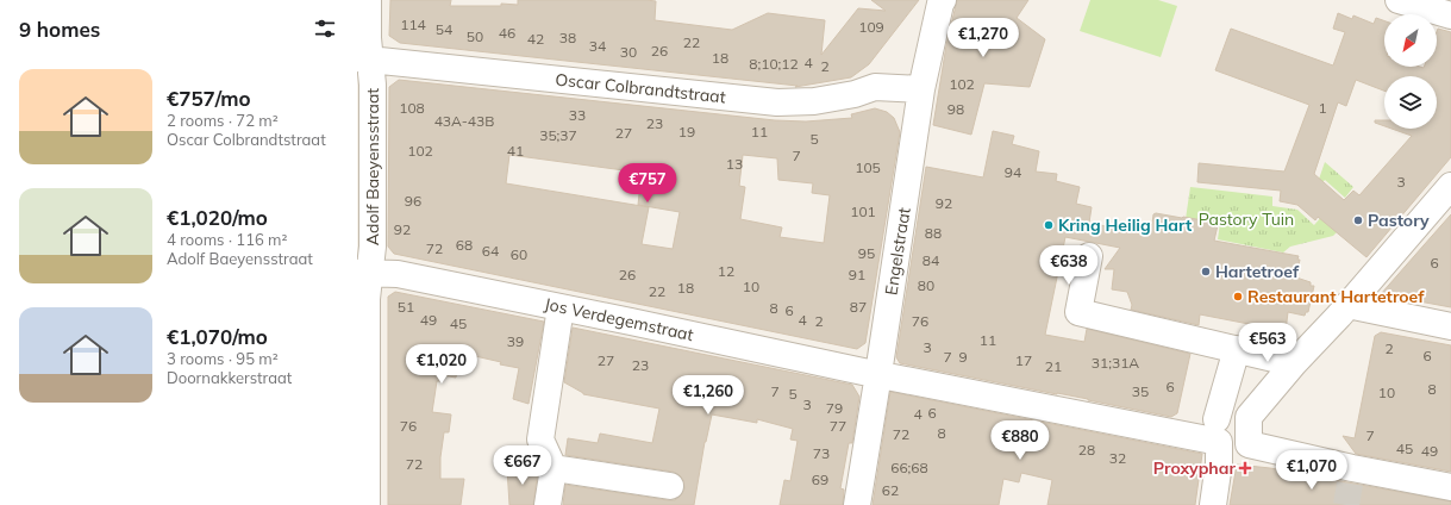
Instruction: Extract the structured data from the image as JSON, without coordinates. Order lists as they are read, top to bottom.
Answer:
{
  "streets": {
    "street": [
      "Oscar Colbrandtstraat",
      "Adolf Baeyensstraat",
      "Engelstraat",
      "Jos Verdegemstraat"
    ]
  },
  "crossings": [
    ["Oscar Colbrandtstraat", "Adolf Baeyensstraat"],
    ["Oscar Colbrandtstraat", "Engelstraat"],
    ["Adolf Baeyensstraat", "Jos Verdegemstraat"],
    ["Engelstraat", "Jos Verdegemstraat"]
  ],
  "parks": ["Pastory Tuin"],
  "places": {
    "other": [
      "Pastory",
      "Kring Heilig Hart",
      "Hartetroef",
      "Restaurant Hartetroef"
    ],
    "health": ["Proxyphar"]
  },
  "house_numbers": [
    "114",
    "109",
    "54",
    "46",
    "50",
    "38",
    "42",
    "22",
    "34",
    "26",
    "30",
    "18",
    "4",
    "8;10;12",
    "2",
    "102",
    "108",
    "1",
    "98",
    "33",
    "43A-43B",
    "23",
    "19",
    "11",
    "27",
    "35;37",
    "5",
    "102",
    "41",
    "7",
    "13",
    "105",
    "94",
    "3",
    "96",
    "92",
    "101",
    "92",
    "88",
    "68",
    "72",
    "64",
    "95",
    "60",
    "84",
    "6",
    "12",
    "26",
    "91",
    "80",
    "10",
    "18",
    "22",
    "51",
    "87",
    "8",
    "6",
    "49",
    "4",
    "2",
    "76",
    "45",
    "11",
    "39",
    "3",
    "2",
    "6",
    "7",
    "9",
    "27",
    "17",
    "31;31A",
    "23",
    "21",
    "6",
    "8",
    "7",
    "35",
    "10",
    "5",
    "3",
    "79",
    "6",
    "4",
    "76",
    "77",
    "8",
    "72",
    "7",
    "45",
    "28",
    "49",
    "73",
    "32",
    "72",
    "66;68",
    "69",
    "62"
  ],
  "north": "bottom left",
  "page": {
    "heading": "9 homes",
    "price": [
      "€1,270",
      "€757",
      "€638",
      "€563",
      "€1,020",
      "€1,260",
      "€880",
      "€667",
      "€1,070"
    ],
    "list": [
      {
        "name": "€757/mo",
        "note": "2 rooms · 72 m² · Oscar Colbrandtstraat"
      },
      {
        "name": "€1,020/mo",
        "note": "4 rooms · 116 m² · Adolf Baeyensstraat"
      },
      {
        "name": "€1,070/mo",
        "note": "3 rooms · 95 m² · Doornakkerstraat"
      }
    ]
  }
}
